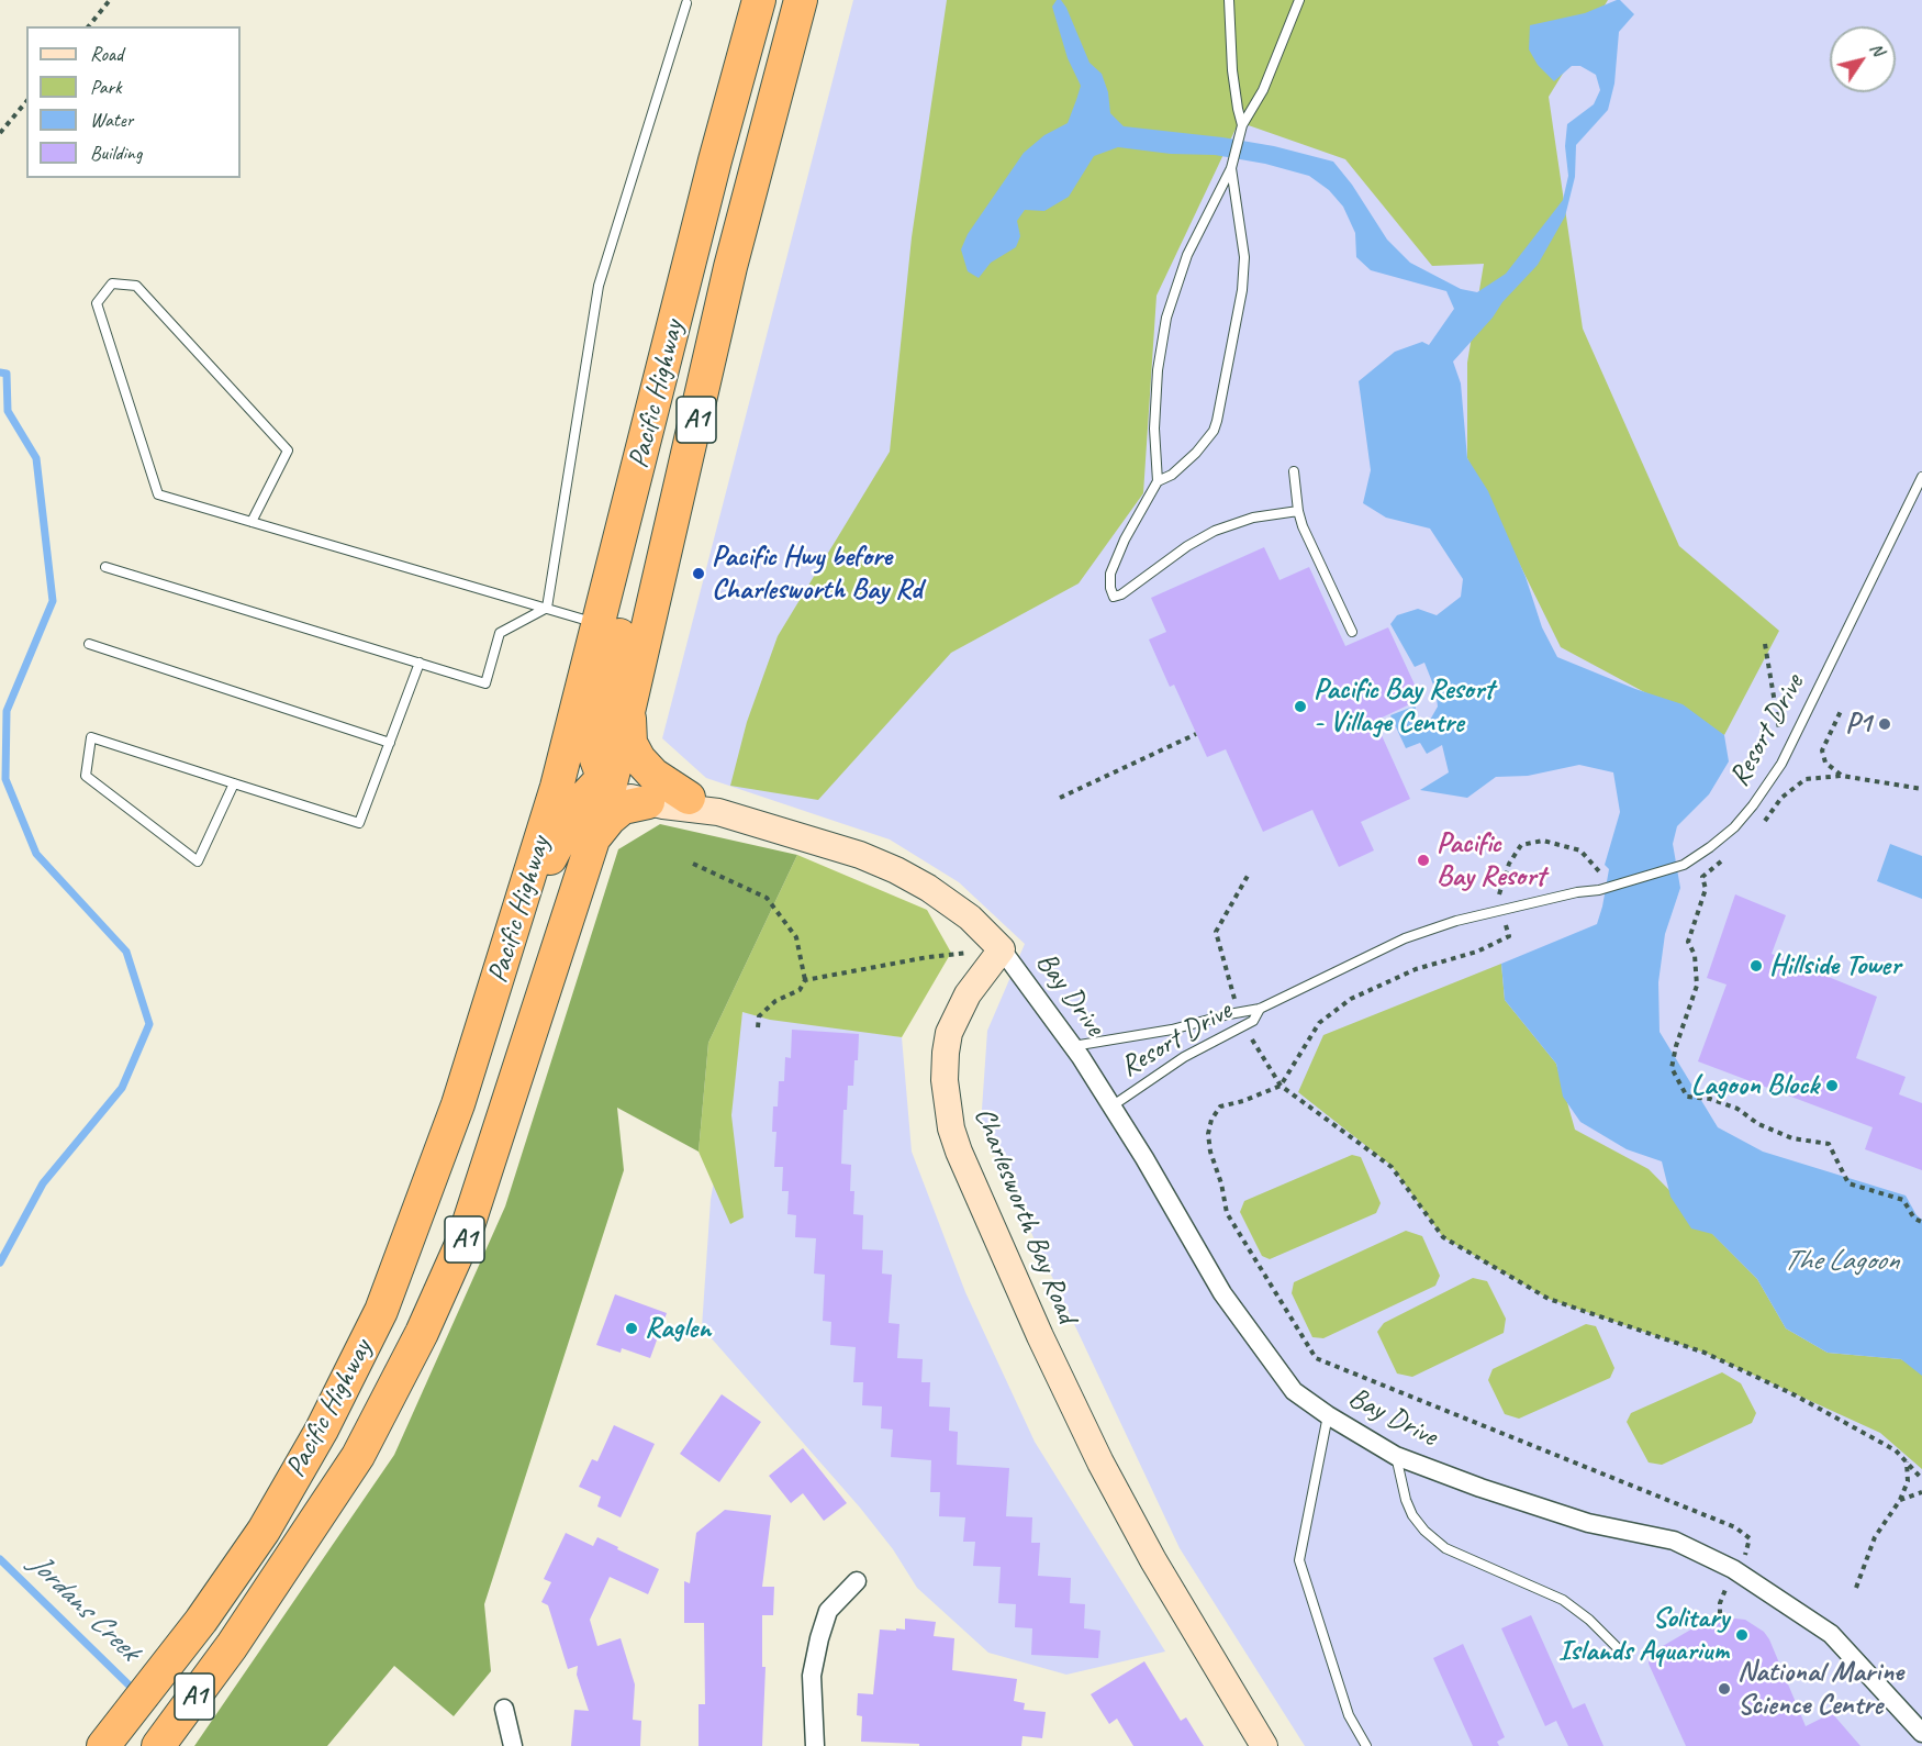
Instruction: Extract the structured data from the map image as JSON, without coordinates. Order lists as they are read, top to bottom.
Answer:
{
  "streets": {
    "highway": ["Pacific Highway", "A1"],
    "street": ["Bay Drive", "Charlesworth Bay Road"],
    "lane": ["Resort Drive"]
  },
  "crossings": [
    ["Resort Drive", "Bay Drive"],
    ["Bay Drive", "Charlesworth Bay Road"]
  ],
  "water": ["The Lagoon", "Jordans Creek"],
  "places": [
    "Pacific Hwy before Charlesworth Bay Rd",
    "Pacific Bay Resort - Village Centre",
    "P1",
    "Pacific Bay Resort",
    "Hillside Tower",
    "Lagoon Block",
    "Raglen",
    "Solitary Islands Aquarium",
    "National Marine Science Centre"
  ],
  "legend": [
    "Road",
    "Park",
    "Water",
    "Building"
  ],
  "north": "top right"
}
